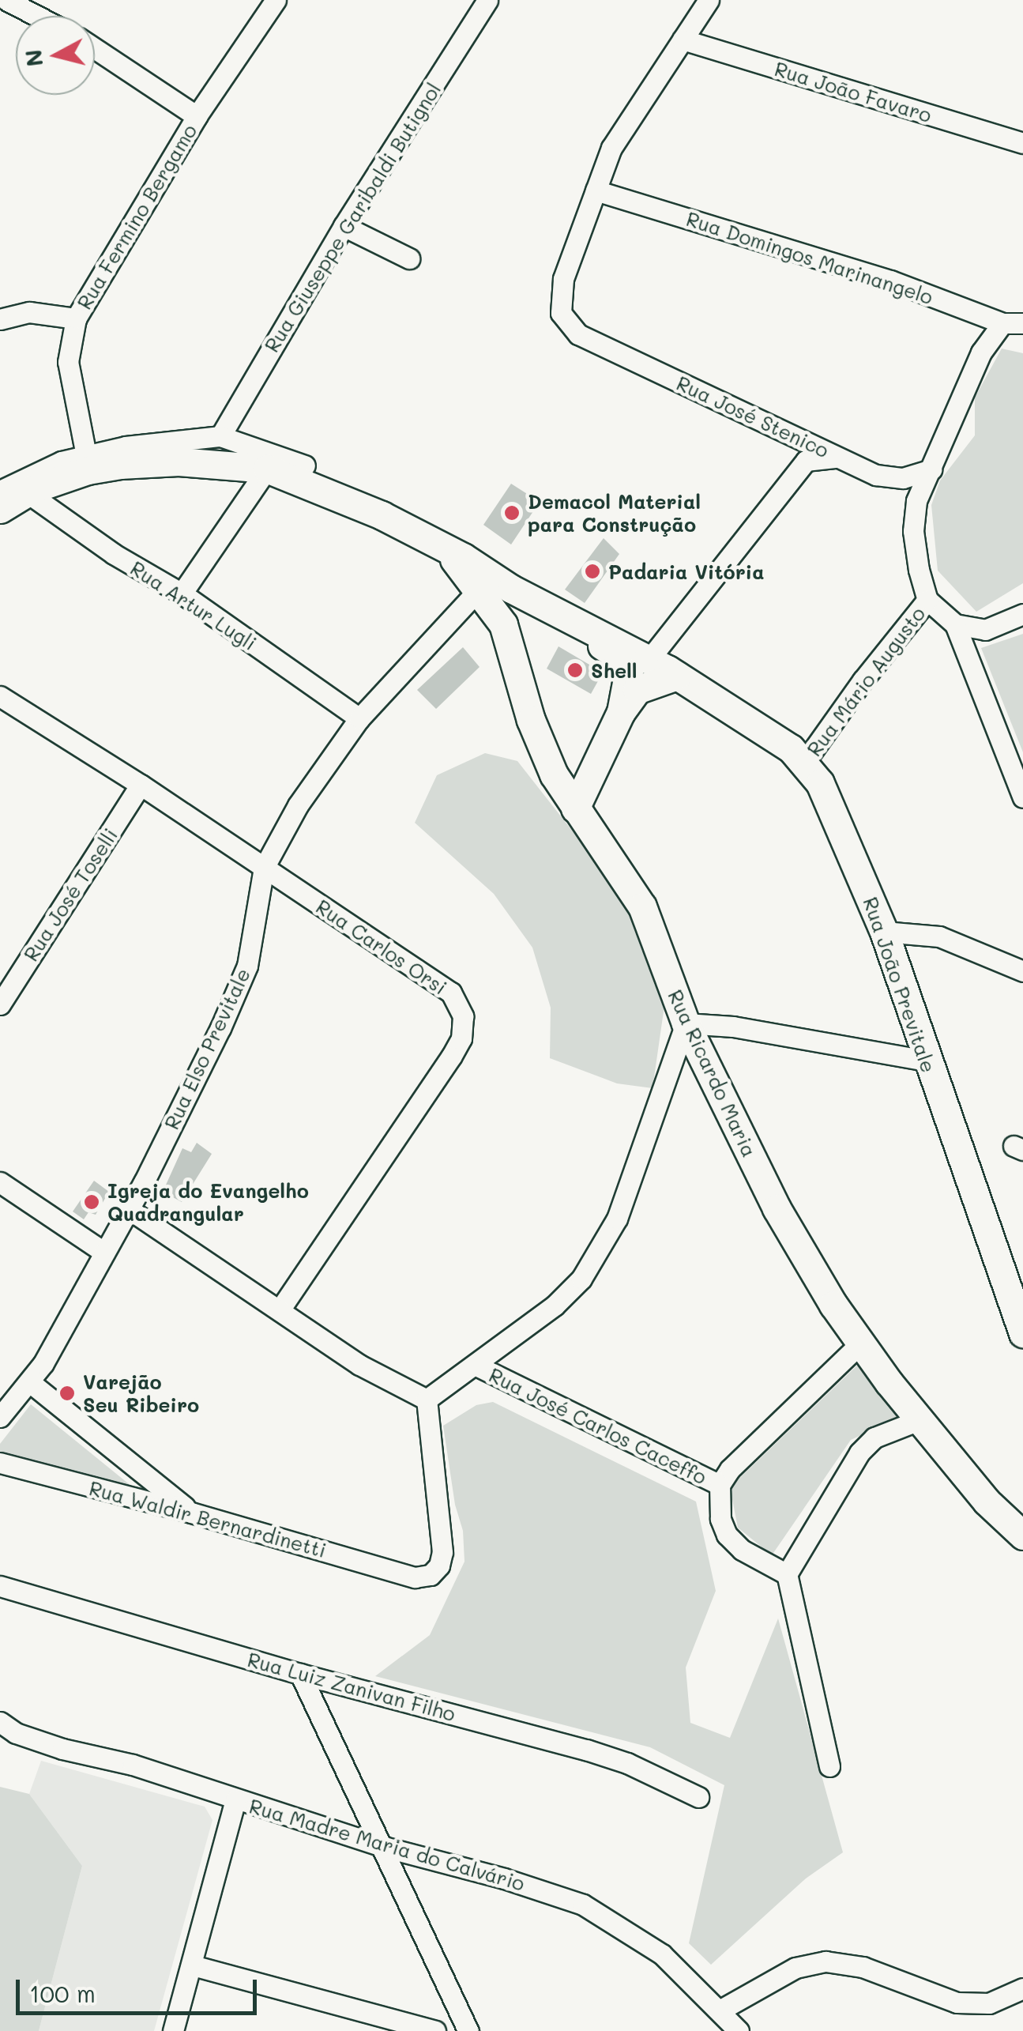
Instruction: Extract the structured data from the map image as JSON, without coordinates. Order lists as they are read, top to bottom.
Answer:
{
  "streets": {
    "main road": ["Rua João Previtale", "Rua Ricardo Maria"],
    "street": [
      "Rua João Favaro",
      "Rua Fermino Bergamo",
      "Rua Giuseppe Garibaldi Butignol",
      "Rua Domingos Marinangelo",
      "Rua José Stenico",
      "Rua Artur Lugli",
      "Rua Mário Augusto",
      "Rua José Toselli",
      "Rua Carlos Orsi",
      "Rua Elso Previtale",
      "Rua José Carlos Caceffo",
      "Rua Waldir Bernardinetti",
      "Rua Luiz Zanivan Filho",
      "Rua Madre Maria do Calvário"
    ]
  },
  "crossings": [
    ["Rua Domingos Marinangelo", "Rua José Stenico"],
    ["Rua Artur Lugli", "Rua Elso Previtale"],
    ["Rua Mário Augusto", "Rua João Previtale"],
    ["Rua José Toselli", "Rua Carlos Orsi"],
    ["Rua Carlos Orsi", "Rua Elso Previtale"],
    ["Rua Elso Previtale", "Rua Ricardo Maria"]
  ],
  "places": [
    "Demacol Material para Construção",
    "Padaria Vitória",
    "Shell",
    "Igreja do Evangelho Quadrangular",
    "Varejão Seu Ribeiro"
  ],
  "scale_bar": "100 m",
  "north": "left"
}
